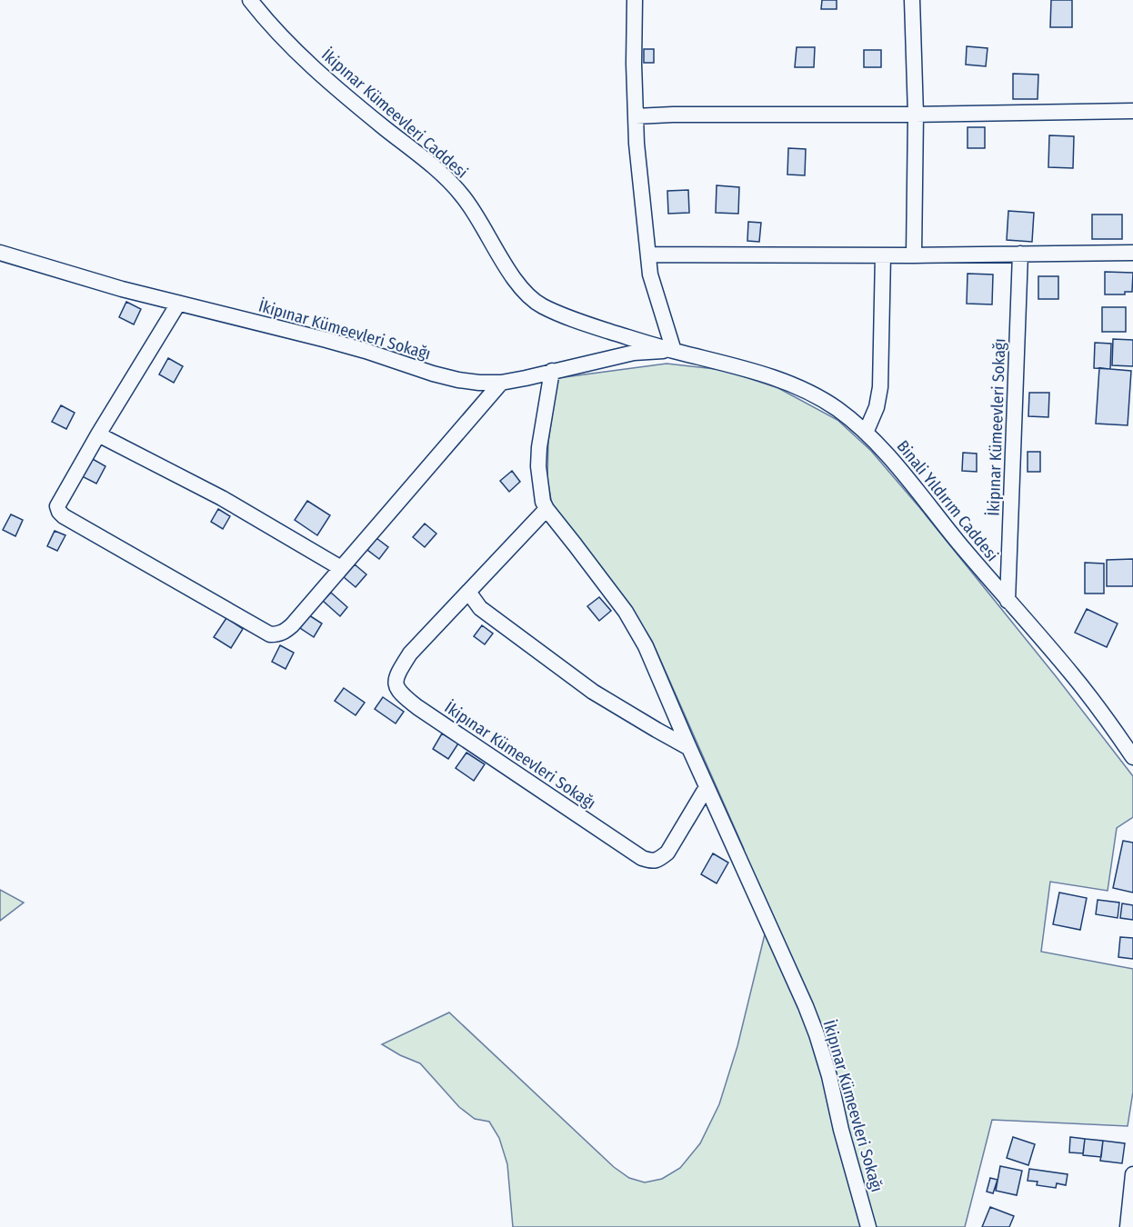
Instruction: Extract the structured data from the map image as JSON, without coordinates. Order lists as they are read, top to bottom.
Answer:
{
  "streets": {
    "street": ["İkipınar Kümeevleri Caddesi", "İkipınar Kümeevleri Sokağı", "Binali Yıldırım Caddesi"]
  },
  "crossings": [
    ["İkipınar Kümeevleri Caddesi", "İkipınar Kümeevleri Sokağı"],
    ["İkipınar Kümeevleri Caddesi", "Binali Yıldırım Caddesi"],
    ["İkipınar Kümeevleri Sokağı", "Binali Yıldırım Caddesi"]
  ]
}
